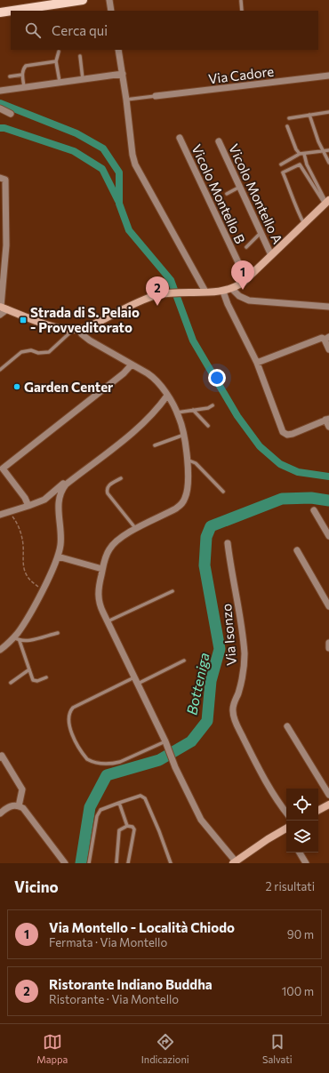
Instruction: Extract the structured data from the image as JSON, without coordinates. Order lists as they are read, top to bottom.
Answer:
{
  "streets": {
    "street": [
      "Via Cadore",
      "Vicolo Montello B",
      "Vicolo Montello A",
      "Via Isonzo"
    ]
  },
  "crossings": [
    ["Vicolo Montello B", "Vicolo Montello A"]
  ],
  "water": ["Botteniga"],
  "places": {
    "transit": ["Strada di S. Pelaio - Provveditorato"],
    "other": ["Garden Center"]
  },
  "page": {
    "search": "Cerca qui",
    "pins": ["1", "2"],
    "heading": ["Vicino", "2 risultati"],
    "list": [
      {
        "mark": "1",
        "name": "Via Montello - Località Chiodo",
        "note": "Fermata · Via Montello",
        "value": "90 m"
      },
      {
        "mark": "2",
        "name": "Ristorante Indiano Buddha",
        "note": "Ristorante · Via Montello",
        "value": "100 m"
      }
    ],
    "nav": ["Mappa", "Indicazioni", "Salvati"]
  }
}
